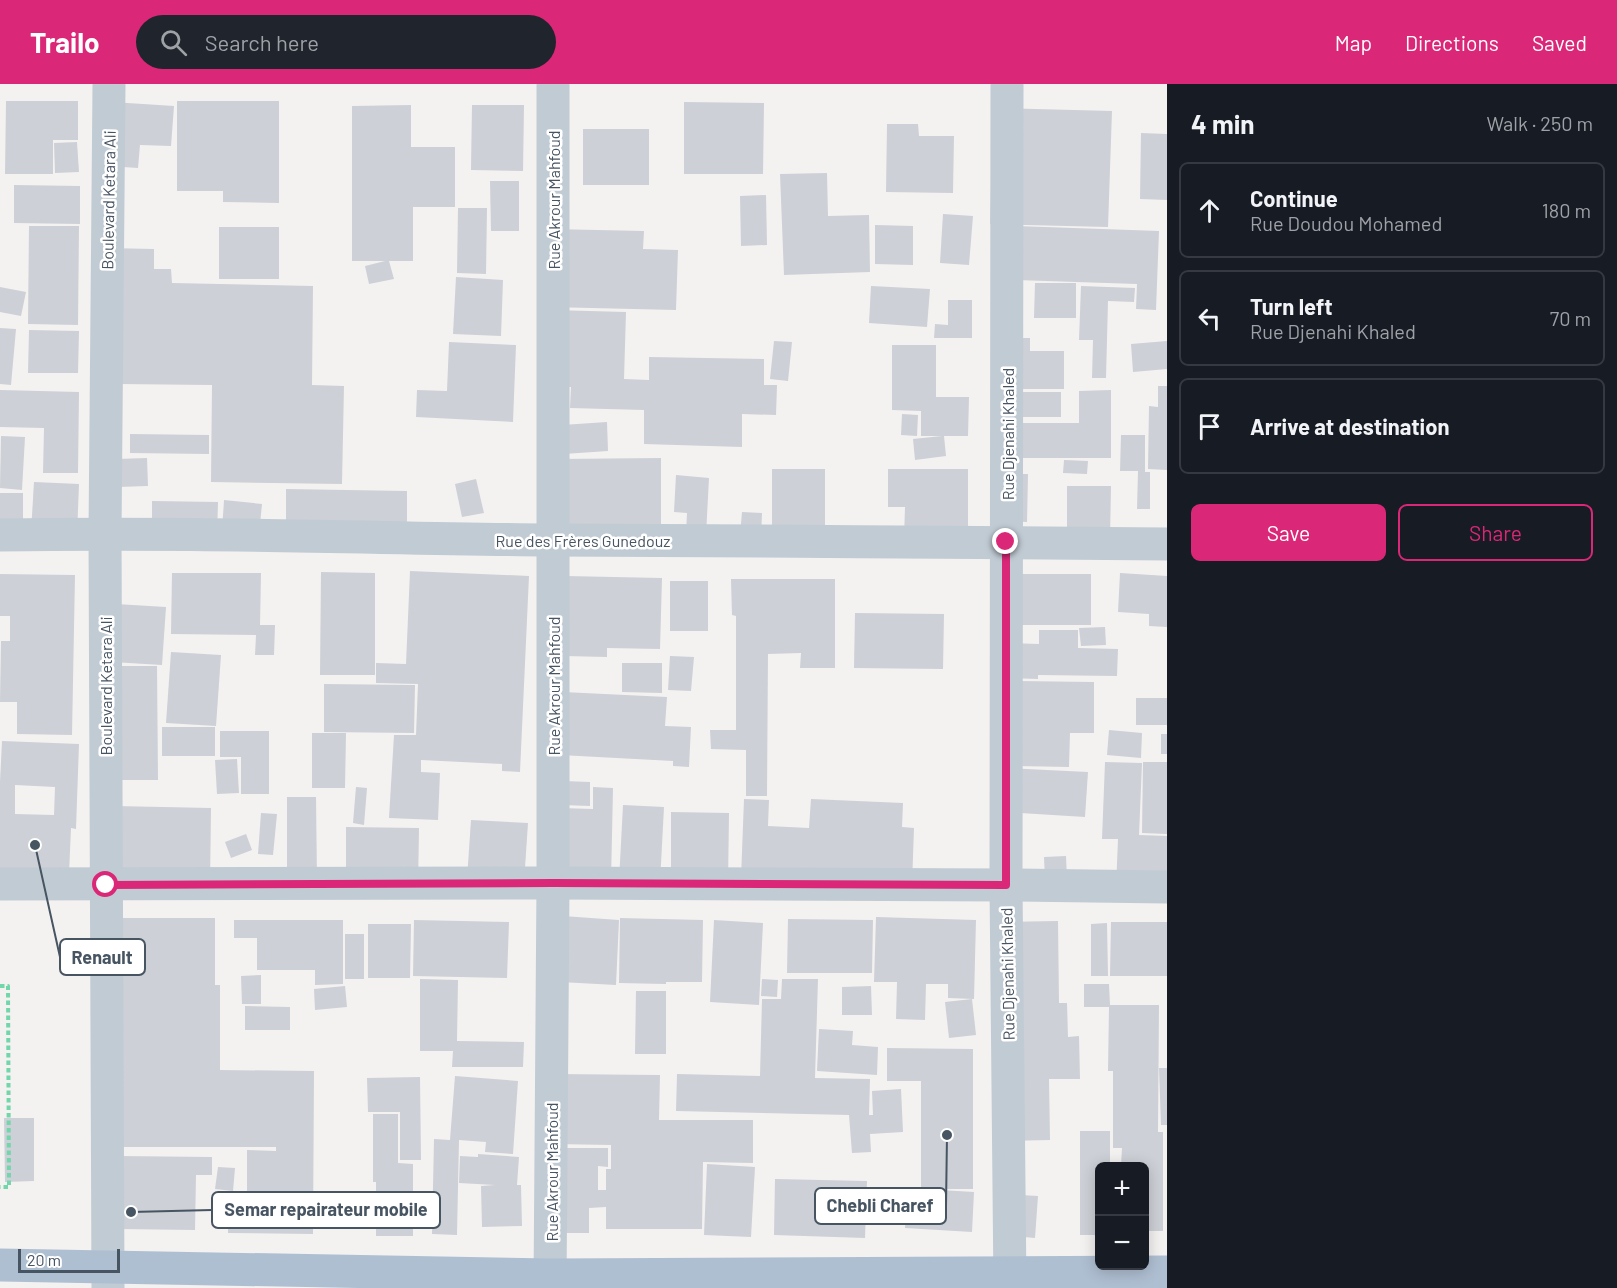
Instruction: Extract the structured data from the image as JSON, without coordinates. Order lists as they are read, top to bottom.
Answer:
{
  "streets": {
    "street": [
      "Boulevard Ketara Ali",
      "Rue Akrour Mahfoud",
      "Rue Djenahi Khaled",
      "Rue des Frères Gunedouz"
    ]
  },
  "crossings": [
    ["Boulevard Ketara Ali", "Rue des Frères Gunedouz"],
    ["Rue Akrour Mahfoud", "Rue des Frères Gunedouz"],
    ["Rue Djenahi Khaled", "Rue des Frères Gunedouz"]
  ],
  "places": ["Renault", "Chebli Charef", "Semar repairateur mobile"],
  "scale_bar": "20 m",
  "page": {
    "header": "Trailo",
    "search": "Search here",
    "nav": ["Map", "Directions", "Saved"],
    "heading": ["4 min", "Walk · 250 m"],
    "list": [
      ["Continue", "Rue Doudou Mohamed", "180 m"],
      ["Turn left", "Rue Djenahi Khaled", "70 m"],
      "Arrive at destination"
    ],
    "buttons": ["Save", "Share"],
    "map_buttons": ["+", "−"],
    "scale": "20 m"
  }
}
